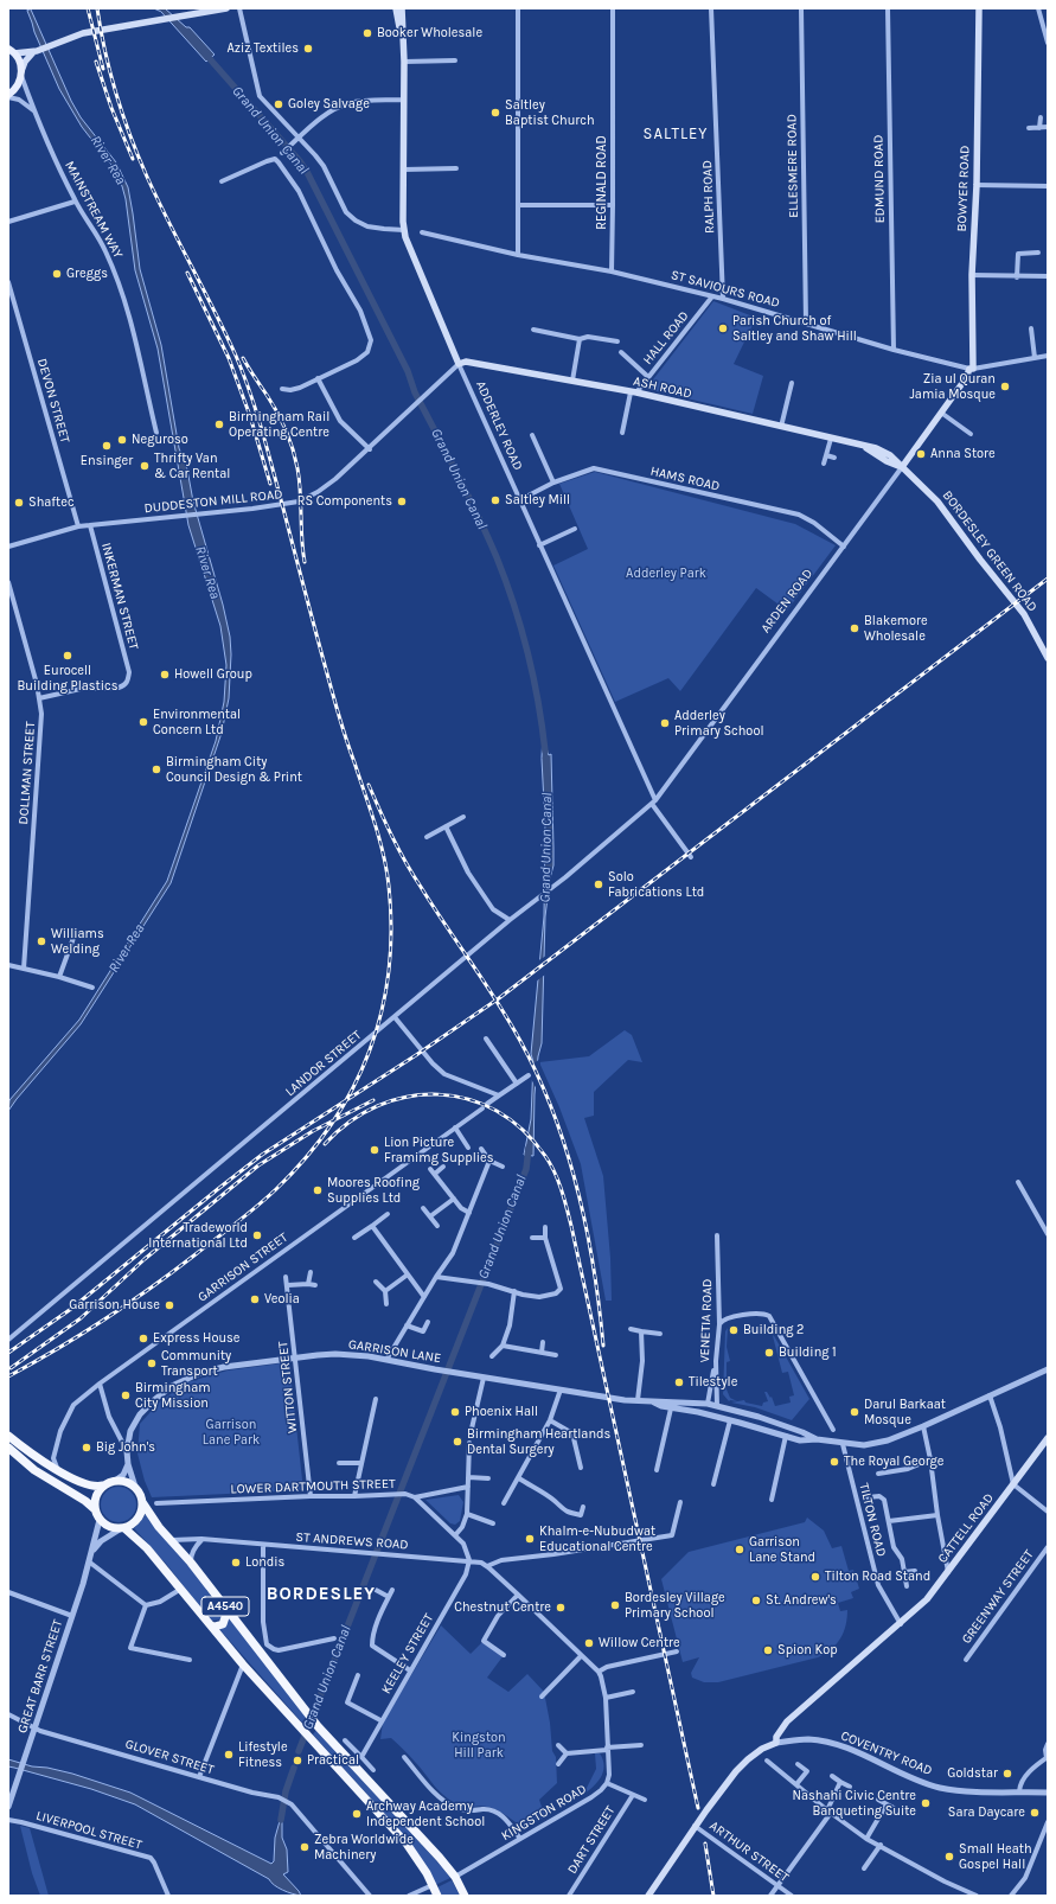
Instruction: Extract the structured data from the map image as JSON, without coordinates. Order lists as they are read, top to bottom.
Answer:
{
  "streets": {
    "highway": ["A4540"],
    "main road": [
      "BOWYER ROAD",
      "ASH ROAD",
      "ADDERLEY ROAD",
      "BORDESLEY GREEN ROAD",
      "ARDEN ROAD",
      "CATTELL ROAD",
      "COVENTRY ROAD"
    ],
    "street": [
      "ELLESMERE ROAD",
      "EDMUND ROAD",
      "REGINALD ROAD",
      "RALPH ROAD",
      "MAINSTREAM WAY",
      "ST SAVIOURS ROAD",
      "HALL ROAD",
      "DEVON STREET",
      "HAMS ROAD",
      "DUDDESTON MILL ROAD",
      "INKERMAN STREET",
      "DOLLMAN STREET",
      "LANDOR STREET",
      "GARRISON STREET",
      "VENETIA ROAD",
      "GARRISON LANE",
      "WITTON STREET",
      "LOWER DARTMOUTH STREET",
      "TILTON ROAD",
      "ST ANDREWS ROAD",
      "GREENWAY STREET",
      "KEELEY STREET",
      "GREAT BARR STREET",
      "GLOVER STREET",
      "KINGSTON ROAD",
      "LIVERPOOL STREET",
      "DART STREET",
      "ARTHUR STREET"
    ]
  },
  "crossings": [
    ["ELLESMERE ROAD", "ST SAVIOURS ROAD"],
    ["EDMUND ROAD", "ST SAVIOURS ROAD"],
    ["REGINALD ROAD", "ST SAVIOURS ROAD"],
    ["BOWYER ROAD", "ST SAVIOURS ROAD"],
    ["BOWYER ROAD", "ARDEN ROAD"],
    ["RALPH ROAD", "ST SAVIOURS ROAD"],
    ["ST SAVIOURS ROAD", "HALL ROAD"],
    ["ST SAVIOURS ROAD", "ARDEN ROAD"],
    ["HALL ROAD", "ASH ROAD"],
    ["ASH ROAD", "ADDERLEY ROAD"],
    ["ASH ROAD", "DUDDESTON MILL ROAD"],
    ["ASH ROAD", "BORDESLEY GREEN ROAD"],
    ["ASH ROAD", "ARDEN ROAD"],
    ["DEVON STREET", "DUDDESTON MILL ROAD"],
    ["ADDERLEY ROAD", "HAMS ROAD"],
    ["ADDERLEY ROAD", "DUDDESTON MILL ROAD"],
    ["ADDERLEY ROAD", "ARDEN ROAD"],
    ["ADDERLEY ROAD", "LANDOR STREET"],
    ["HAMS ROAD", "ARDEN ROAD"],
    ["DUDDESTON MILL ROAD", "INKERMAN STREET"],
    ["BORDESLEY GREEN ROAD", "ARDEN ROAD"],
    ["INKERMAN STREET", "DOLLMAN STREET"],
    ["ARDEN ROAD", "LANDOR STREET"],
    ["VENETIA ROAD", "GARRISON LANE"],
    ["GARRISON LANE", "WITTON STREET"],
    ["GARRISON LANE", "TILTON ROAD"],
    ["GARRISON LANE", "A4540"],
    ["GARRISON LANE", "GREAT BARR STREET"],
    ["WITTON STREET", "LOWER DARTMOUTH STREET"],
    ["TILTON ROAD", "CATTELL ROAD"],
    ["CATTELL ROAD", "COVENTRY ROAD"],
    ["ST ANDREWS ROAD", "A4540"],
    ["ST ANDREWS ROAD", "KEELEY STREET"],
    ["A4540", "GREAT BARR STREET"],
    ["A4540", "KINGSTON ROAD"],
    ["GREAT BARR STREET", "GLOVER STREET"],
    ["COVENTRY ROAD", "ARTHUR STREET"]
  ],
  "districts": ["SALTLEY", "BORDESLEY"],
  "water": ["Grand Union Canal", "River Rea"],
  "parks": ["Adderley Park", "Garrison Lane Park", "Kingston Hill Park"],
  "places": [
    "Booker Wholesale",
    "Aziz Textiles",
    "Goley Salvage",
    "Saltley Baptist Church",
    "Greggs",
    "Parish Church of Saltley and Shaw Hill",
    "Zia ul Quran Jamia Mosque",
    "Birmingham Rail Operating Centre",
    "Neguroso",
    "Ensinger",
    "Anna Store",
    "Thrifty Van & Car Rental",
    "Saltley Mill",
    "RS Components",
    "Shaftec",
    "Blakemore Wholesale",
    "Eurocell Building Plastics",
    "Howell Group",
    "Environmental Concern Ltd",
    "Adderley Primary School",
    "Birmingham City Council Design & Print",
    "Solo Fabrications Ltd",
    "Williams Welding",
    "Lion Picture Framimg Supplies",
    "Moores Roofing Supplies Ltd",
    "Tradeworld International Ltd",
    "Veolia",
    "Garrison House",
    "Building 2",
    "Express House",
    "Building 1",
    "Community Transport",
    "Tilestyle",
    "Birmingham City Mission",
    "Phoenix Hall",
    "Darul Barkaat Mosque",
    "Birmingham Heartlands Dental Surgery",
    "Big John's",
    "The Royal George",
    "Khalm-e-Nubudwat Educational Centre",
    "Garrison Lane Stand",
    "Londis",
    "Tilton Road Stand",
    "St. Andrew's",
    "Bordesley Village Primary School",
    "Chestnut Centre",
    "Willow Centre",
    "Spion Kop",
    "Lifestyle Fitness",
    "Practical",
    "Goldstar",
    "Nashahi Civic Centre Banqueting Suite",
    "Sara Daycare",
    "Archway Academy Independent School",
    "Zebra Worldwide Machinery",
    "Small Heath Gospel Hall"
  ]
}
